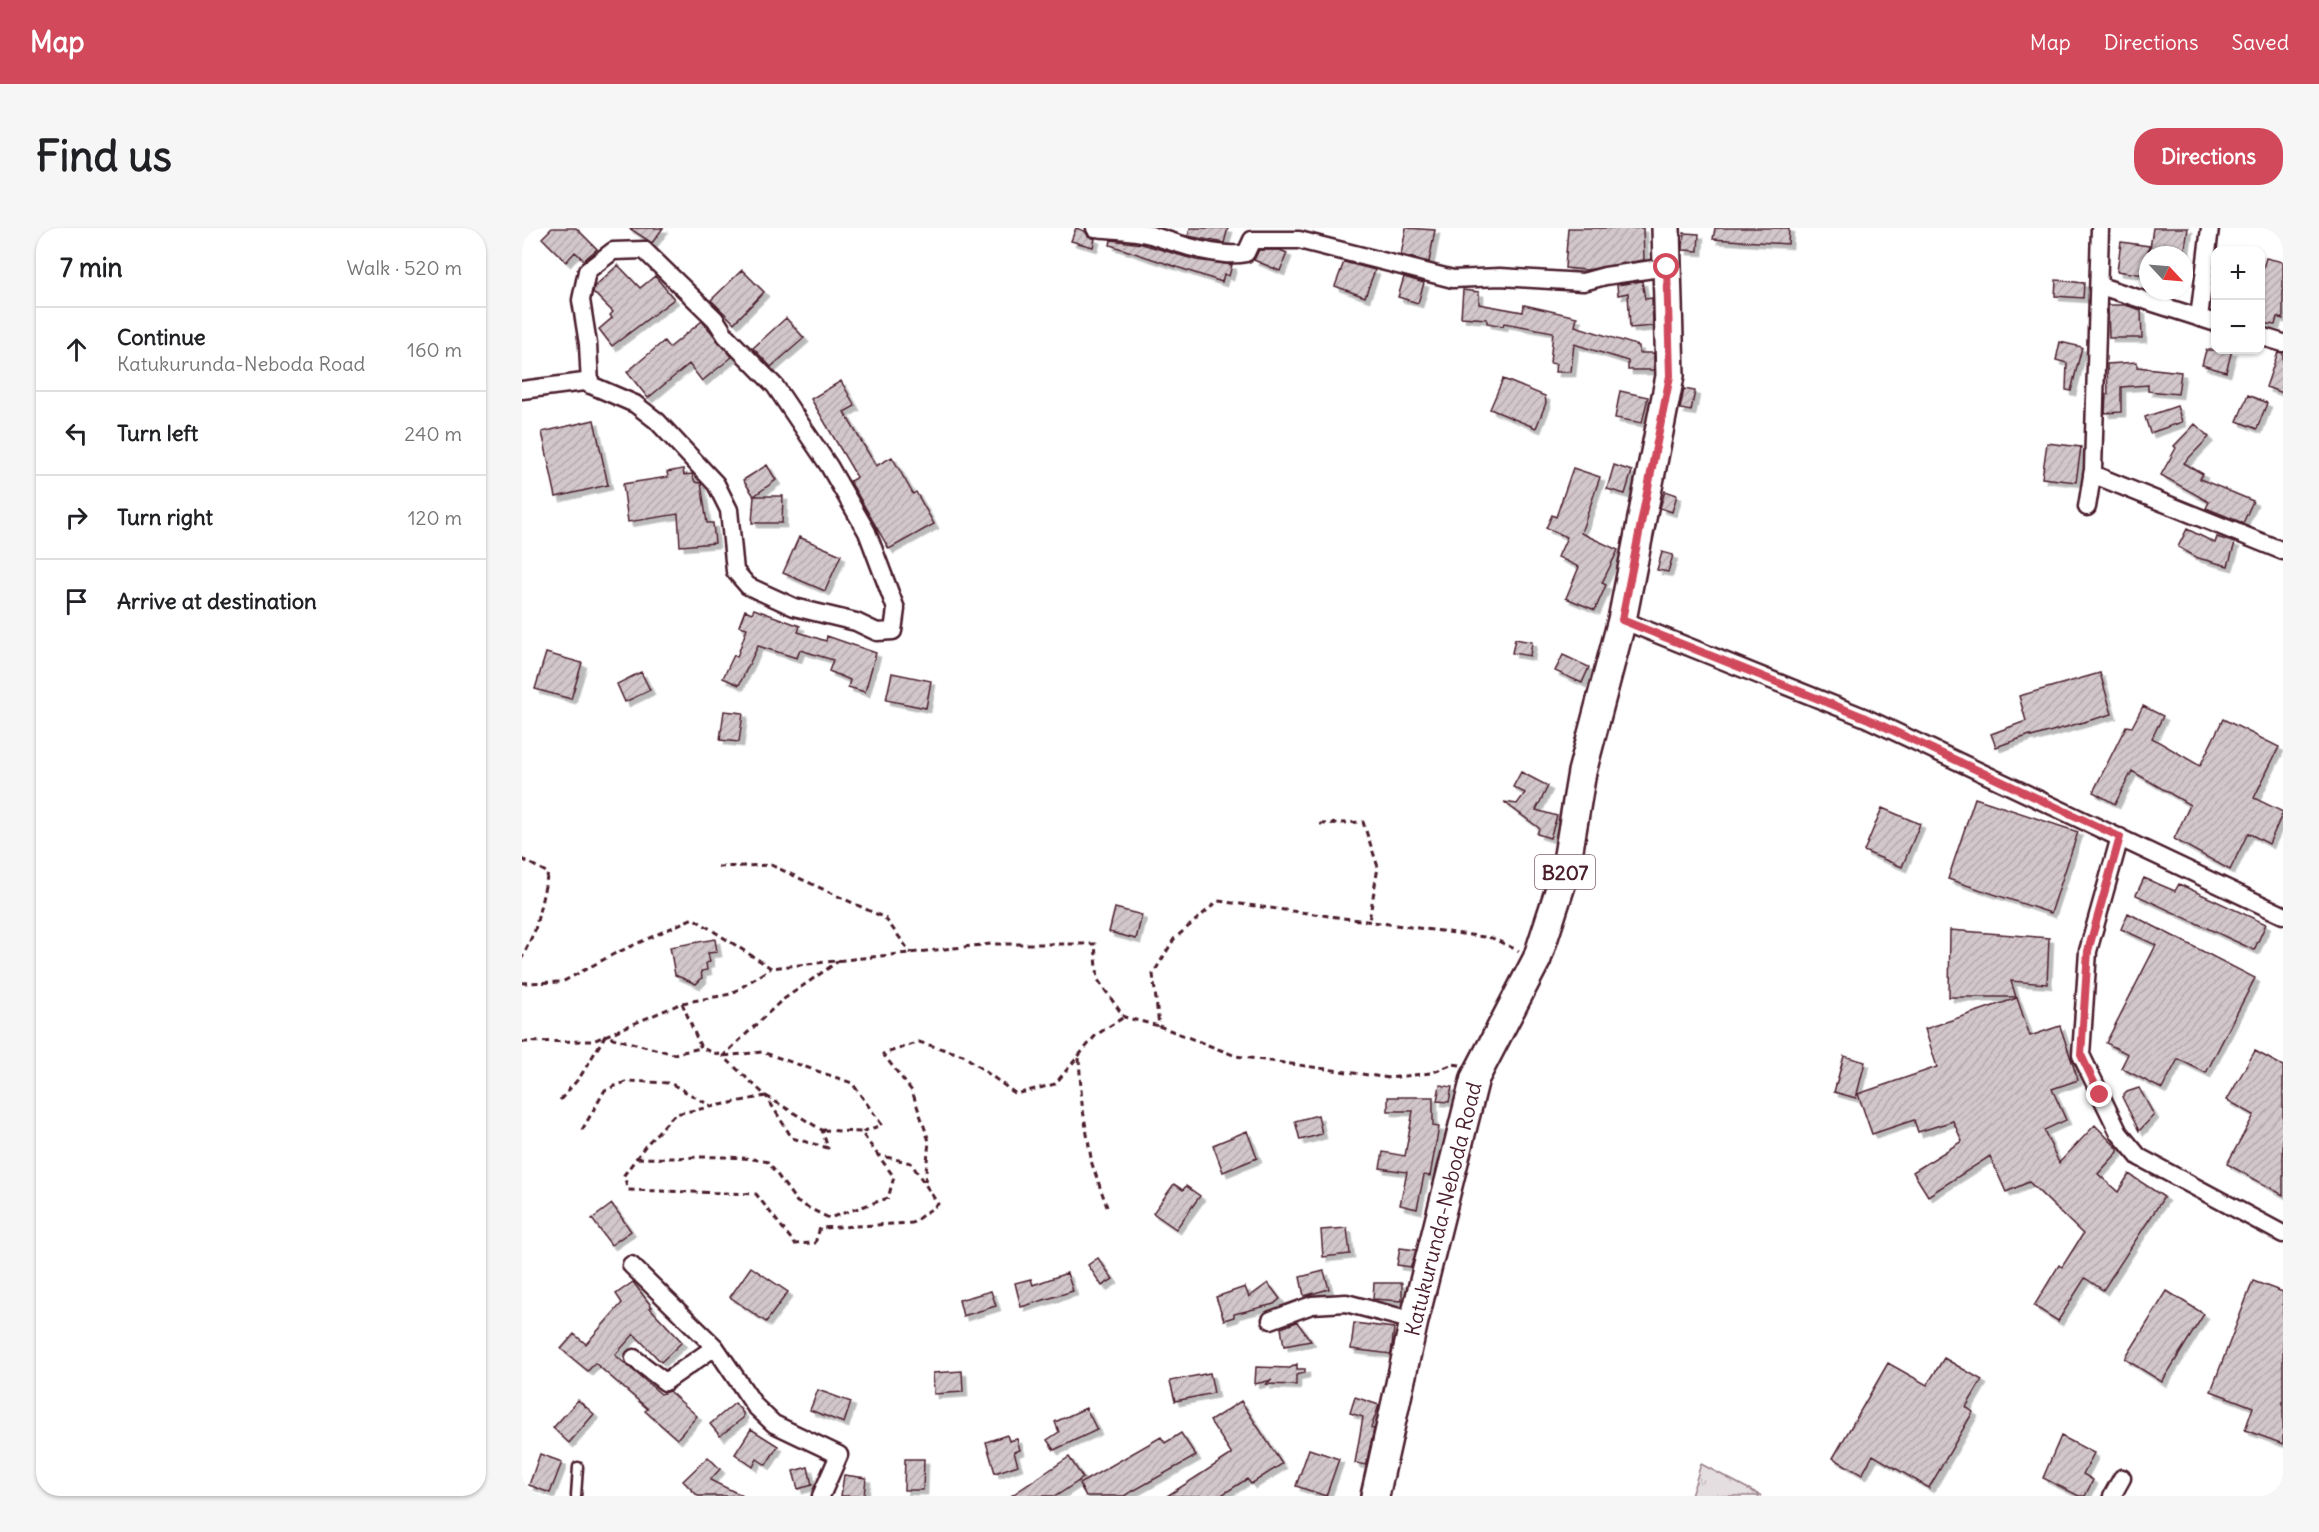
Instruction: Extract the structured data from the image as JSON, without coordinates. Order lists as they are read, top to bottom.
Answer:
{
  "streets": {
    "main road": ["B207", "Katukurunda-Neboda Road"]
  },
  "north": "bottom right",
  "page": {
    "header": "Map",
    "nav": ["Map", "Directions", "Saved"],
    "buttons": "Directions",
    "title": "Find us",
    "heading": ["7 min", "Walk · 520 m"],
    "map_buttons": ["+", "−"],
    "list": [
      ["Continue", "Katukurunda-Neboda Road", "160 m"],
      ["Turn left", "240 m"],
      ["Turn right", "120 m"],
      "Arrive at destination"
    ]
  }
}
